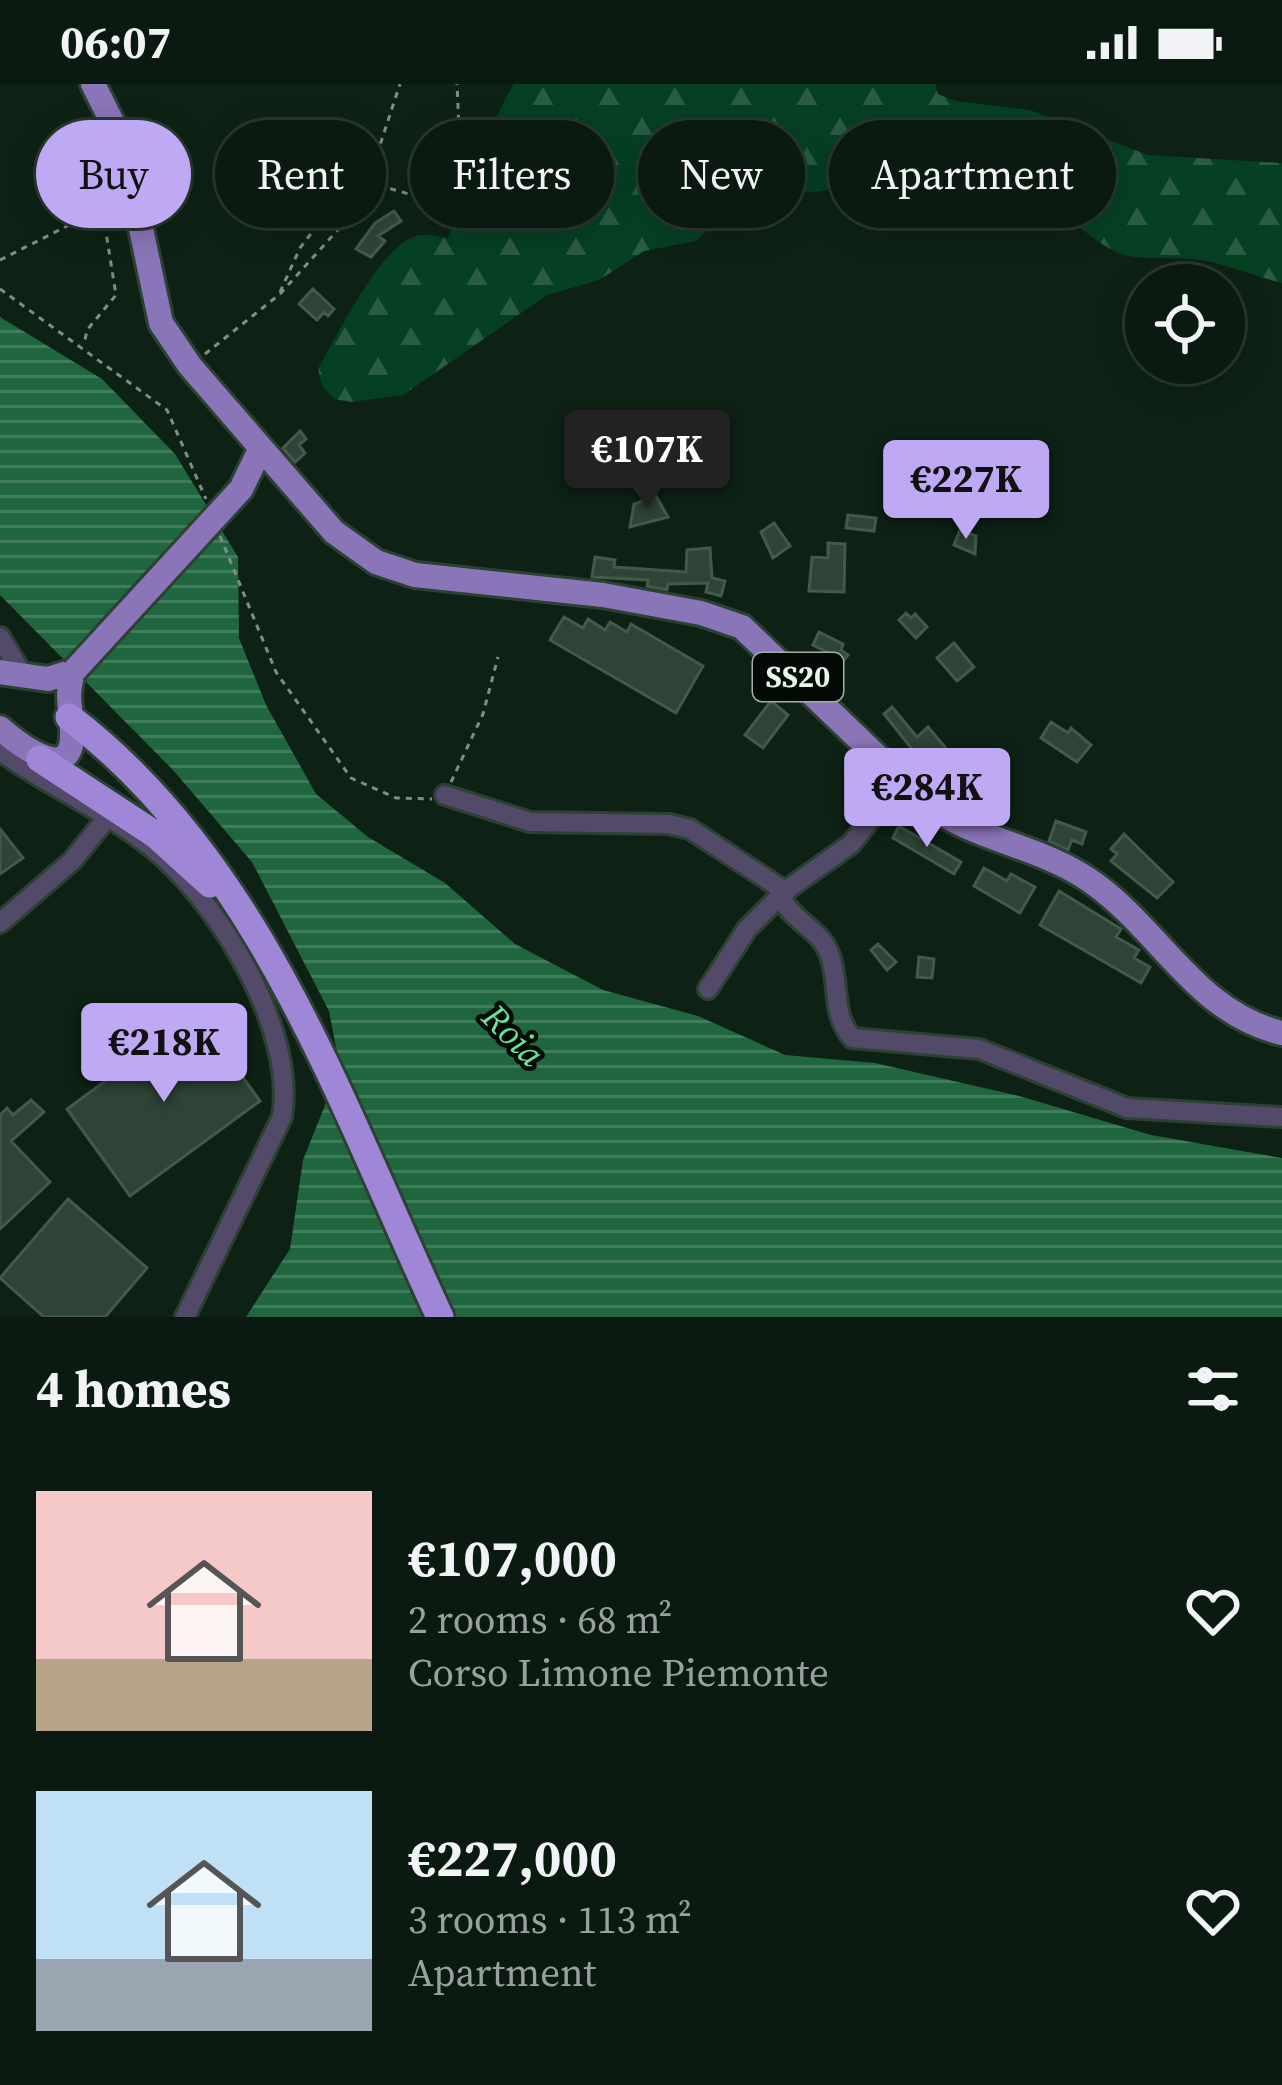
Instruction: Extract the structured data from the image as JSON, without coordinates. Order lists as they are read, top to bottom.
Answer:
{
  "streets": {
    "main road": ["SS20"]
  },
  "water": ["Roia"],
  "page": {
    "status": "06:07",
    "chip": [
      "Buy",
      "Rent",
      "Filters",
      "New",
      "Apartment"
    ],
    "price": [
      "€107K",
      "€227K",
      "€284K",
      "€218K"
    ],
    "heading": "4 homes",
    "list": [
      {
        "name": "€107,000",
        "note": "2 rooms · 68 m² · Corso Limone Piemonte"
      },
      {
        "name": "€227,000",
        "note": "3 rooms · 113 m² · Apartment"
      }
    ]
  }
}
